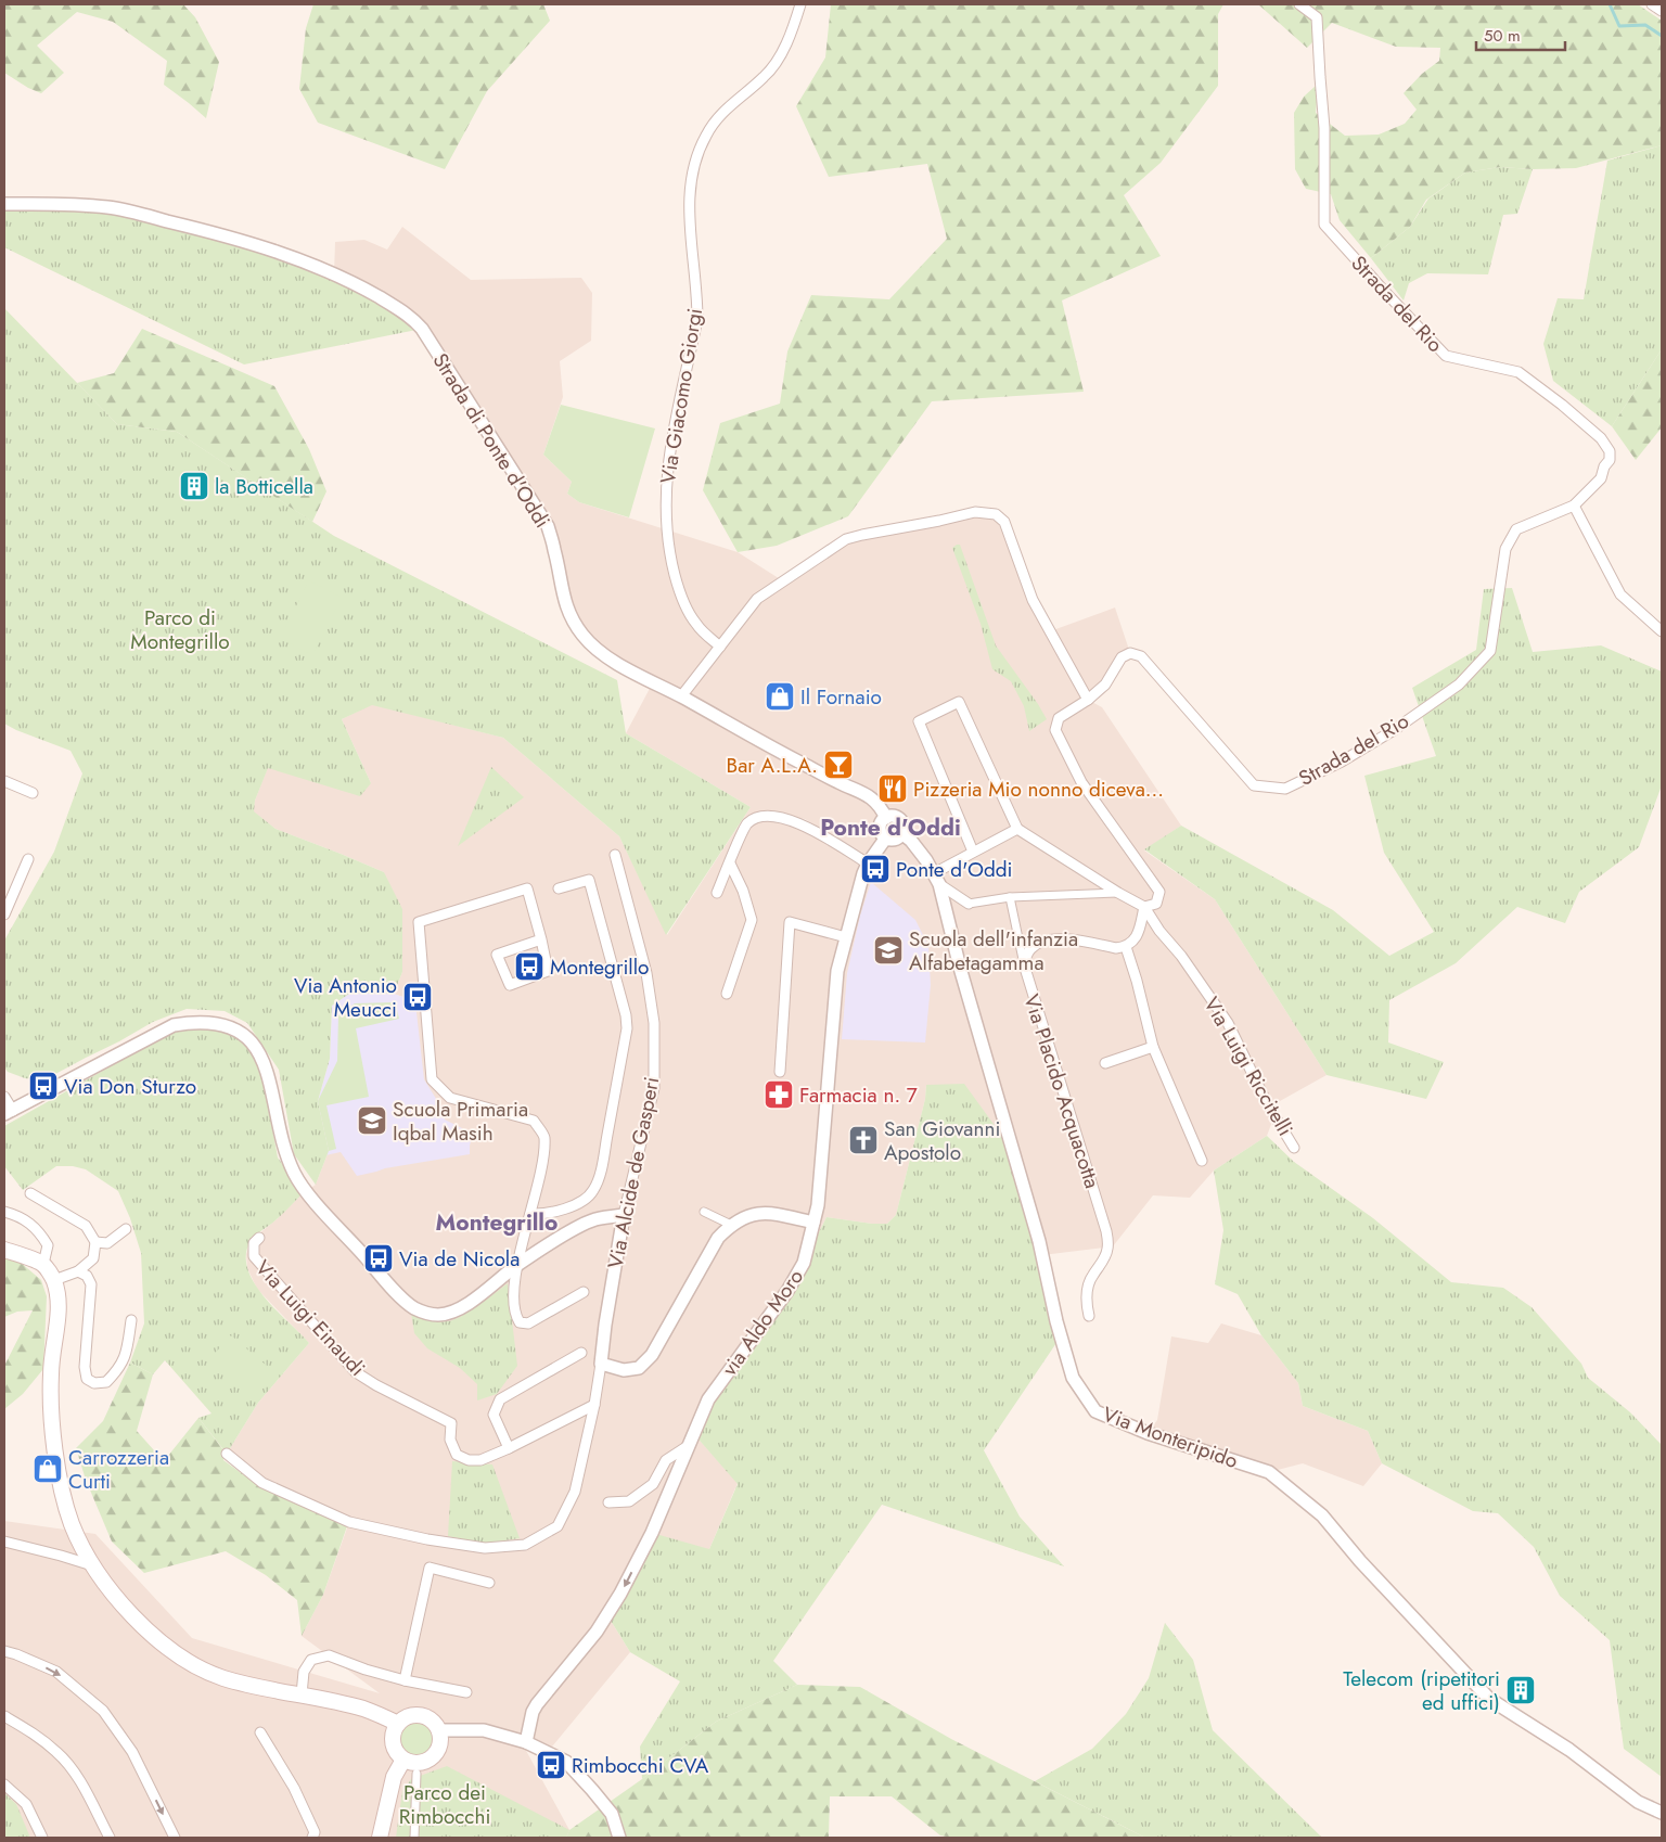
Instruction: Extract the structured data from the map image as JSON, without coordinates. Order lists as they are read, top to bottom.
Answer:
{
  "streets": {
    "street": [
      "Strada del Rio",
      "Via Giacomo Giorgi",
      "Strada di Ponte d'Oddi",
      "Via Luigi Riccitelli",
      "Via Placido Acquacotta",
      "Via Alcide de Gasperi",
      "Via Luigi Einaudi",
      "via Aldo Moro",
      "Via Monteripido"
    ]
  },
  "crossings": [
    ["Strada di Ponte d'Oddi", "via Aldo Moro"],
    ["Strada di Ponte d'Oddi", "Via Monteripido"],
    ["via Aldo Moro", "Via Monteripido"]
  ],
  "districts": ["Ponte d'Oddi", "Montegrillo"],
  "parks": ["Parco di Montegrillo", "Parco dei Rimbocchi"],
  "places": {
    "building": ["la Botticella", "Telecom (ripetitori ed uffici)"],
    "shop": ["Il Fornaio", "Carrozzeria Curti"],
    "bar": ["Bar A.L.A."],
    "restaurant": ["Pizzeria Mio nonno diceva..."],
    "bus stop": [
      "Ponte d'Oddi",
      "Montegrillo",
      "Via Antonio Meucci",
      "Via Don Sturzo",
      "Via de Nicola",
      "Rimbocchi CVA"
    ],
    "school or university": ["Scuola dell'infanzia Alfabetagamma", "Scuola Primaria Iqbal Masih"],
    "pharmacy": ["Farmacia n. 7"],
    "church": ["San Giovanni Apostolo"]
  },
  "scale_bar": "50 m"
}
